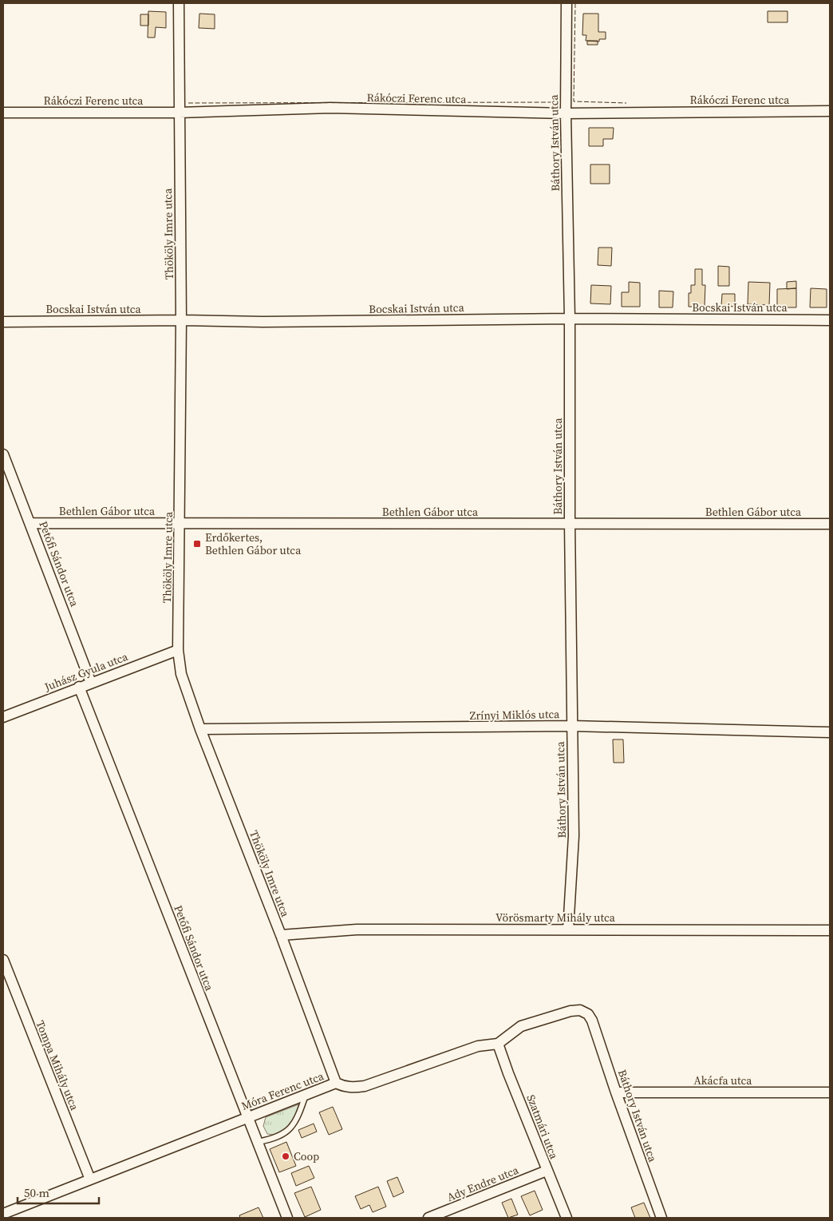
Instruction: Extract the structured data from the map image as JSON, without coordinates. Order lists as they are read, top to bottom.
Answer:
{
  "streets": {
    "street": [
      "Rákóczi Ferenc utca",
      "Báthory István utca",
      "Thököly Imre utca",
      "Bocskai István utca",
      "Bethlen Gábor utca",
      "Petőfi Sándor utca",
      "Juhász Gyula utca",
      "Zrínyi Miklós utca",
      "Vörösmarty Mihály utca",
      "Tompa Mihály utca",
      "Akácfa utca",
      "Móra Ferenc utca",
      "Szatmári utca",
      "Ady Endre utca"
    ]
  },
  "crossings": [
    ["Rákóczi Ferenc utca", "Báthory István utca"],
    ["Rákóczi Ferenc utca", "Thököly Imre utca"],
    ["Báthory István utca", "Bocskai István utca"],
    ["Báthory István utca", "Bethlen Gábor utca"],
    ["Báthory István utca", "Zrínyi Miklós utca"],
    ["Báthory István utca", "Vörösmarty Mihály utca"],
    ["Báthory István utca", "Akácfa utca"],
    ["Báthory István utca", "Móra Ferenc utca"],
    ["Báthory István utca", "Szatmári utca"],
    ["Thököly Imre utca", "Bocskai István utca"],
    ["Thököly Imre utca", "Bethlen Gábor utca"],
    ["Thököly Imre utca", "Juhász Gyula utca"],
    ["Thököly Imre utca", "Zrínyi Miklós utca"],
    ["Thököly Imre utca", "Vörösmarty Mihály utca"],
    ["Thököly Imre utca", "Móra Ferenc utca"],
    ["Bethlen Gábor utca", "Petőfi Sándor utca"],
    ["Petőfi Sándor utca", "Juhász Gyula utca"],
    ["Petőfi Sándor utca", "Móra Ferenc utca"],
    ["Tompa Mihály utca", "Móra Ferenc utca"],
    ["Móra Ferenc utca", "Szatmári utca"],
    ["Szatmári utca", "Ady Endre utca"]
  ],
  "places": {
    "transit": ["Erdőkertes, Bethlen Gábor utca"],
    "other": ["Coop"]
  },
  "scale_bar": "50 m"
}
